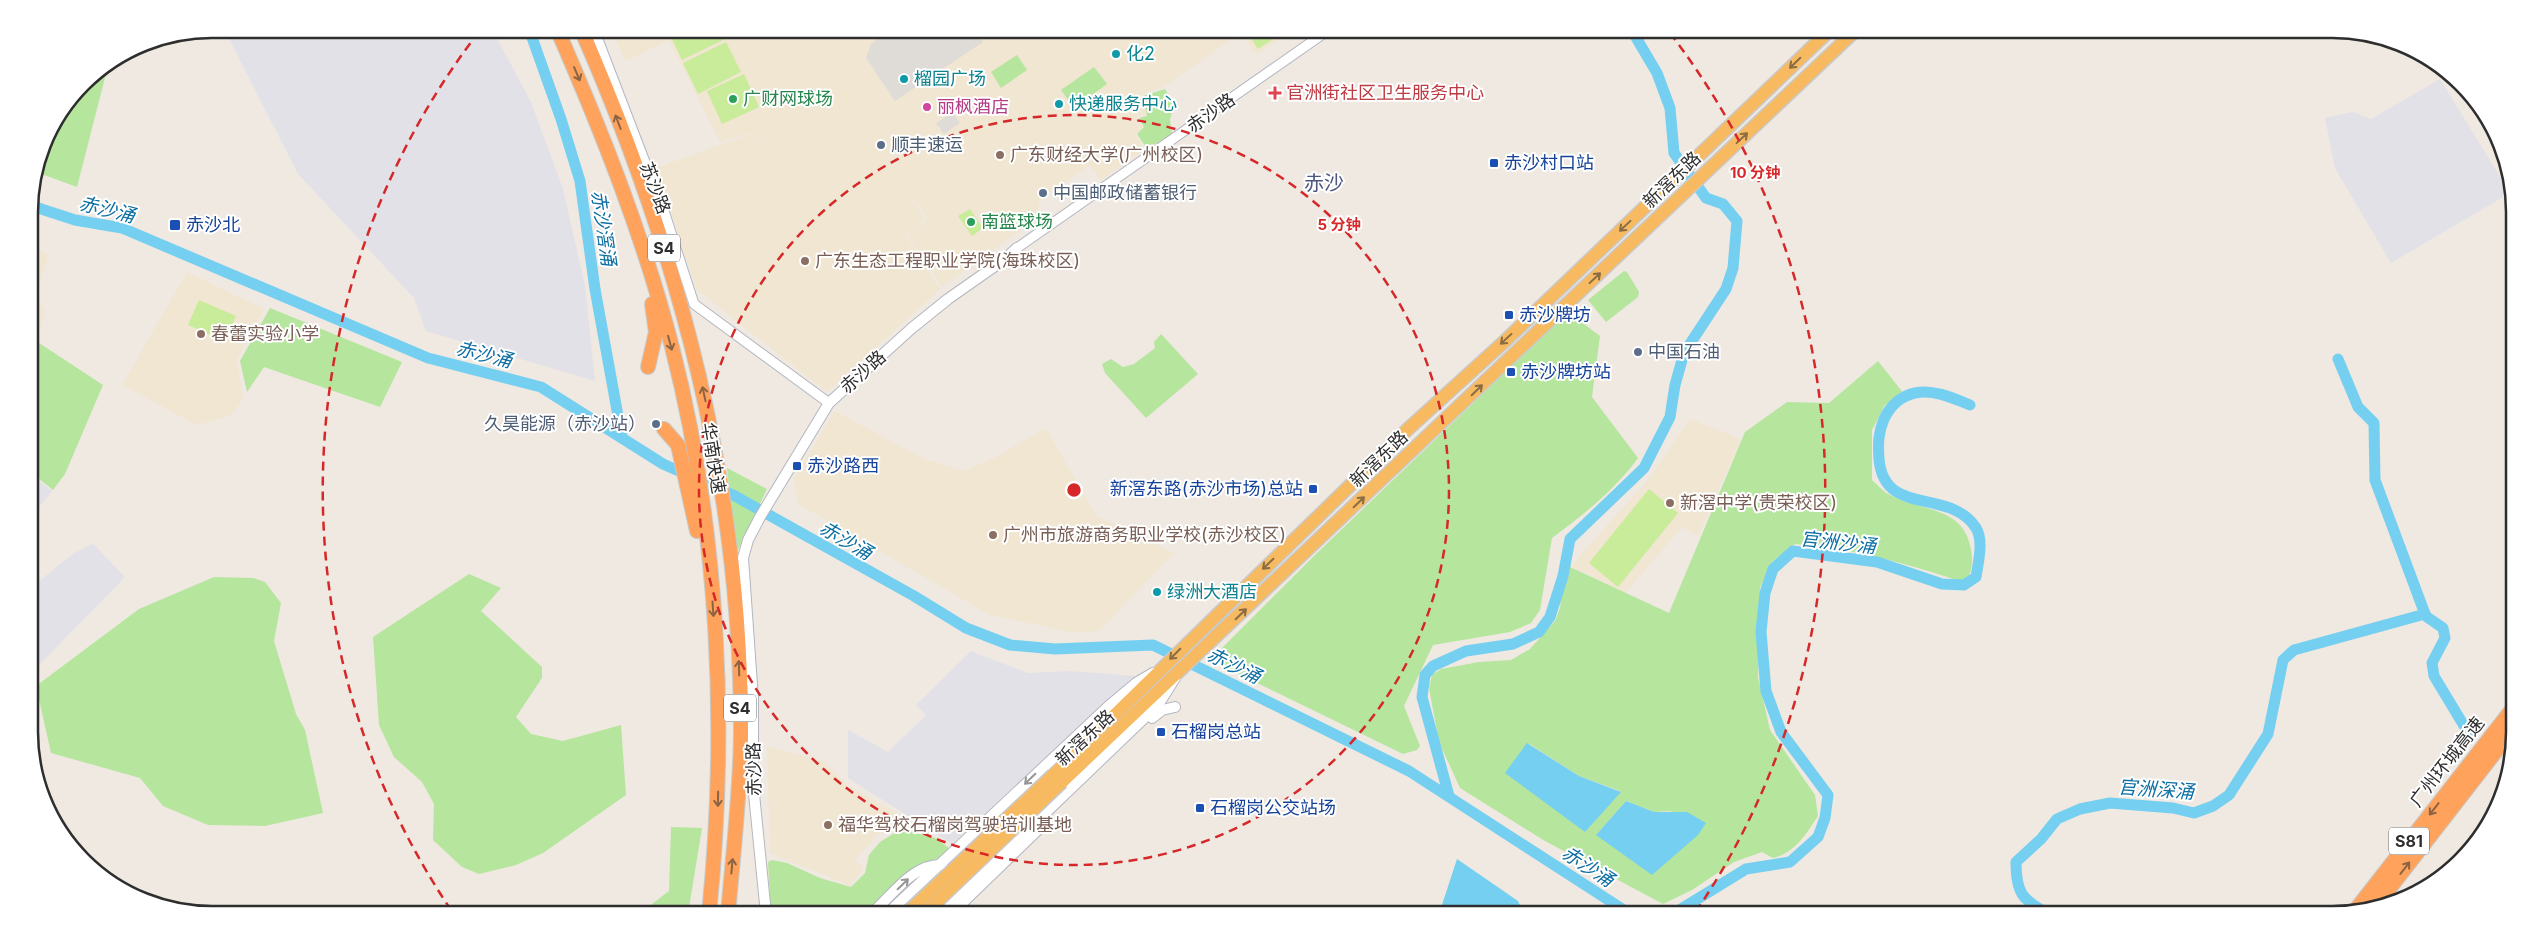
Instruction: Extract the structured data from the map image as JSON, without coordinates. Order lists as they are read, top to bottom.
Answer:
{
  "streets": {
    "highway": [
      "新滘东路",
      "S4",
      "华南快速",
      "广州环城高速",
      "S81"
    ],
    "main road": ["赤沙路"],
    "street": ["苏沙路"]
  },
  "crossings": [
    ["赤沙路", "苏沙路"]
  ],
  "districts": ["赤沙"],
  "water": [
    "赤沙涌",
    "赤沙滘涌",
    "官洲沙涌",
    "官洲深涌"
  ],
  "places": {
    "other": [
      "化2",
      "榴园广场",
      "广财网球场",
      "快递服务中心",
      "丽枫酒店",
      "顺丰速运",
      "广东财经大学(广州校区)",
      "中国邮政储蓄银行",
      "南篮球场",
      "广东生态工程职业学院(海珠校区)",
      "春蕾实验小学",
      "中国石油",
      "久昊能源（赤沙站）",
      "新滘中学(贵荣校区)",
      "广州市旅游商务职业学校(赤沙校区)",
      "绿洲大酒店",
      "福华驾校石榴岗驾驶培训基地"
    ],
    "health": ["官洲街社区卫生服务中心"],
    "transit": [
      "赤沙村口站",
      "赤沙北",
      "赤沙牌坊",
      "赤沙牌坊站",
      "赤沙路西",
      "新滘东路(赤沙市场)总站",
      "石榴岗总站",
      "石榴岗公交站场"
    ]
  },
  "rings": ["10 分钟", "5 分钟"]
}
